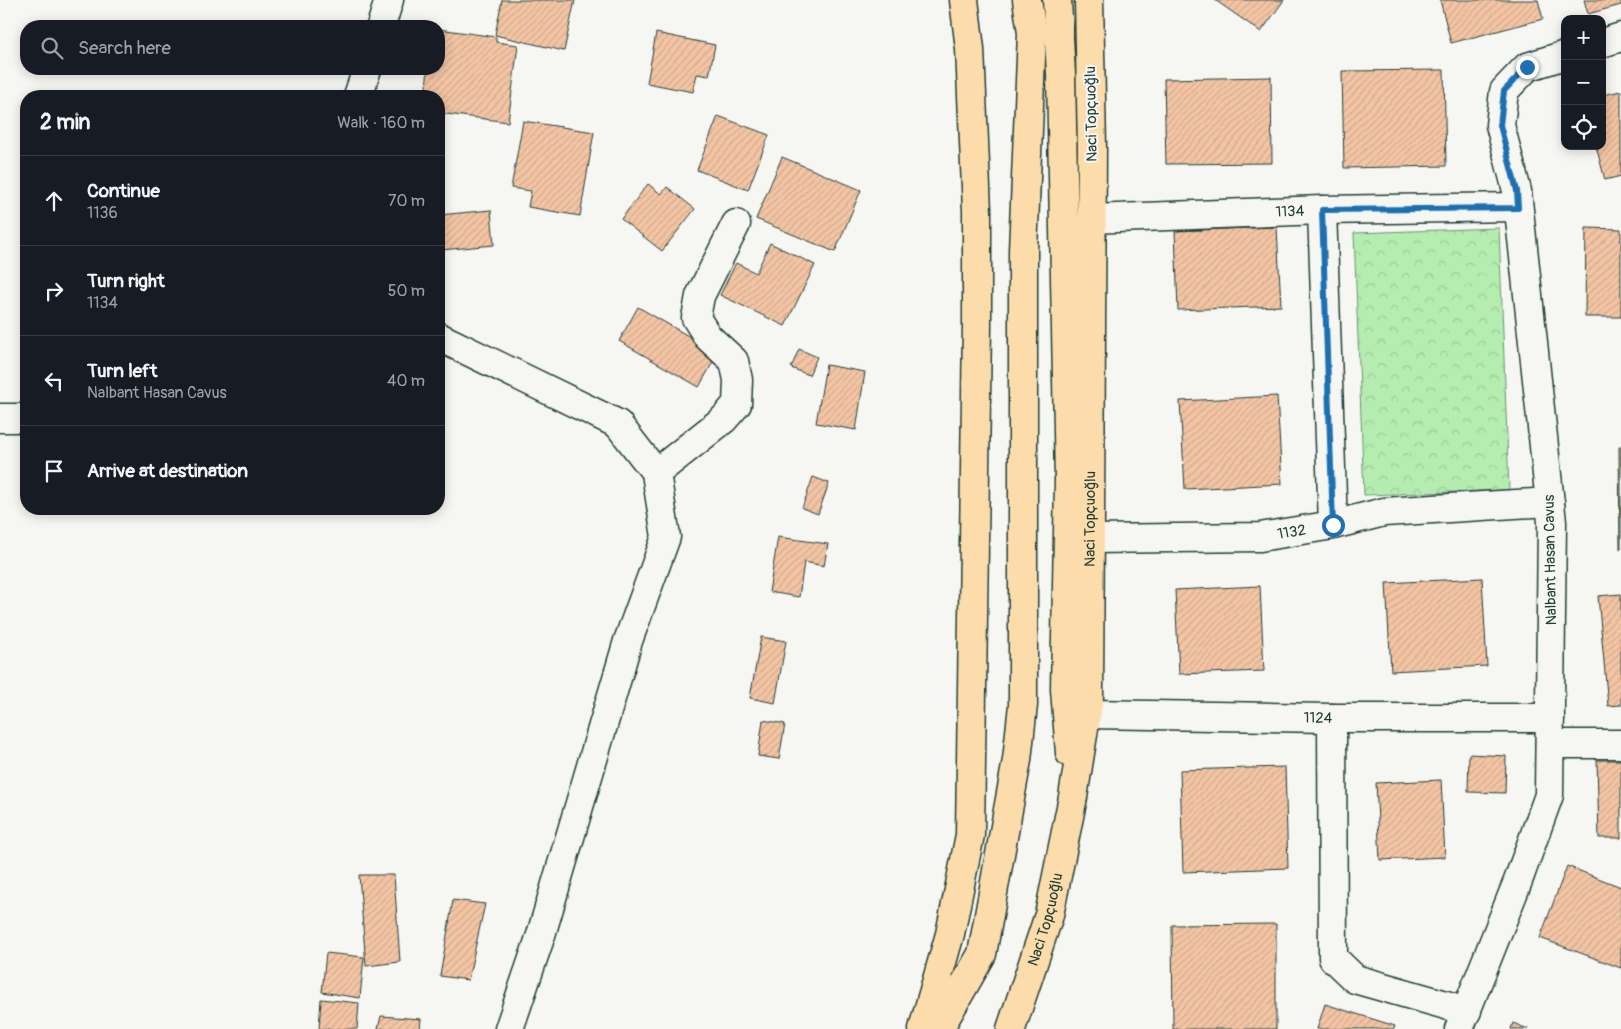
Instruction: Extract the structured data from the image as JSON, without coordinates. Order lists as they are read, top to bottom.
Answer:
{
  "streets": {
    "main road": ["Naci Topçuoğlu"],
    "street": [
      "1134",
      "1132",
      "Nalbant Hasan Cavus",
      "1124"
    ]
  },
  "crossings": [
    ["Naci Topçuoğlu", "1134"],
    ["Naci Topçuoğlu", "1132"],
    ["Naci Topçuoğlu", "1124"],
    ["1134", "Nalbant Hasan Cavus"],
    ["1132", "Nalbant Hasan Cavus"],
    ["Nalbant Hasan Cavus", "1124"]
  ],
  "page": {
    "map_buttons": ["+", "−"],
    "search": "Search here",
    "heading": ["2 min", "Walk · 160 m"],
    "list": [
      ["Continue", "1136", "70 m"],
      ["Turn right", "1134", "50 m"],
      ["Turn left", "Nalbant Hasan Cavus", "40 m"],
      "Arrive at destination"
    ]
  }
}
